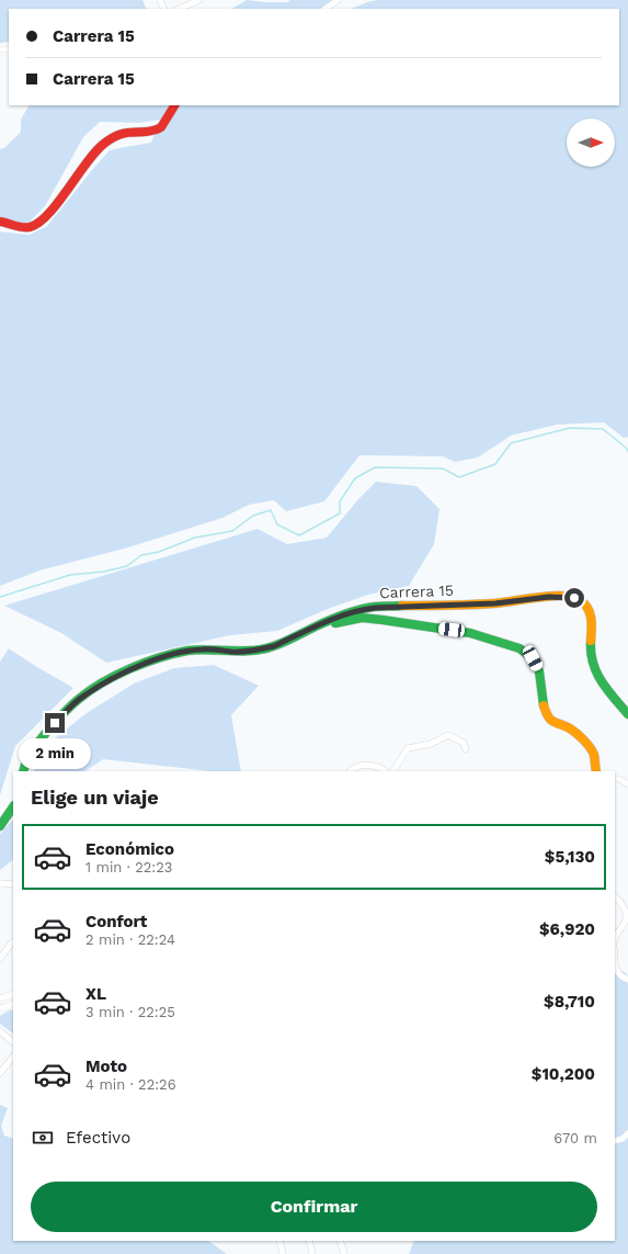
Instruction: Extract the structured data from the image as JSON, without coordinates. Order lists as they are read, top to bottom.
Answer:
{
  "streets": {
    "main road": ["Carrera 15"]
  },
  "north": "right",
  "page": {
    "banner": ["Carrera 15", "Carrera 15"],
    "bubble": "2 min",
    "heading": "Elige un viaje",
    "list": [
      {
        "name": "Económico",
        "note": "1 min · 22:23",
        "value": "$5,130"
      },
      {
        "name": "Confort",
        "note": "2 min · 22:24",
        "value": "$6,920"
      },
      {
        "name": "XL",
        "note": "3 min · 22:25",
        "value": "$8,710"
      },
      {
        "name": "Moto",
        "note": "4 min · 22:26",
        "value": "$10,200"
      }
    ],
    "pay": ["Efectivo", "670 m"],
    "buttons": "Confirmar"
  }
}
